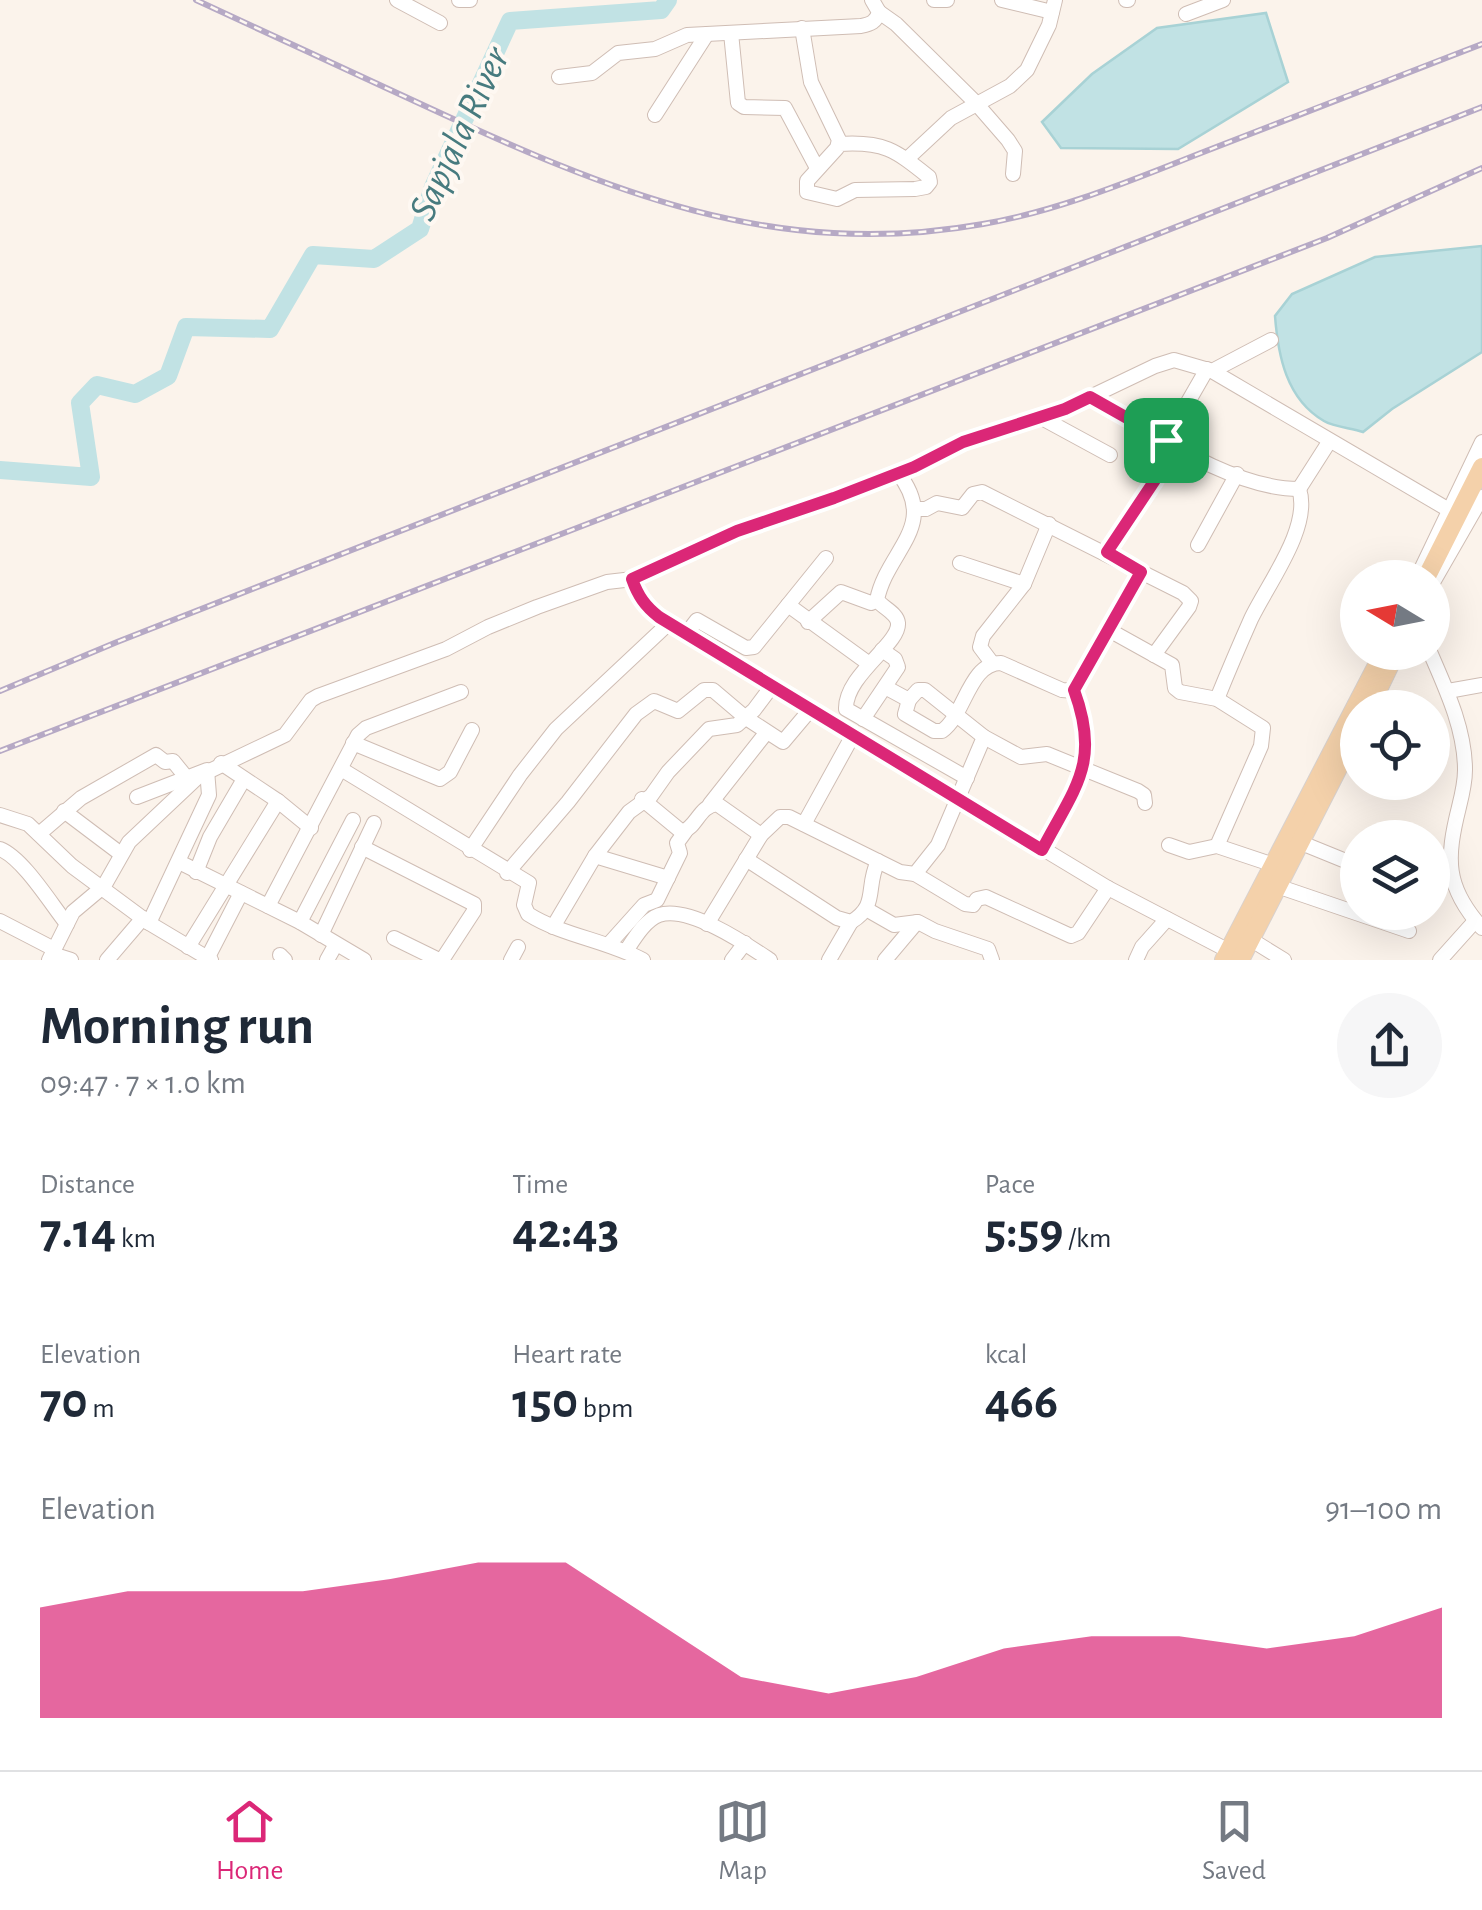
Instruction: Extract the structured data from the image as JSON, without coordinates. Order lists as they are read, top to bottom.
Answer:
{
  "water": ["Sapjala River"],
  "north": "left",
  "page": {
    "heading": ["Morning run", "09:47 · 7 × 1.0 km"],
    "stats": [
      ["Distance", "7.14 km"],
      ["Time", "42:43"],
      ["Pace", "5:59 /km"],
      ["Elevation", "70 m"],
      ["Heart rate", "150 bpm"],
      ["kcal", "466"]
    ],
    "chart": ["Elevation", "91–100 m"],
    "tabs": ["Home", "Map", "Saved"]
  }
}
